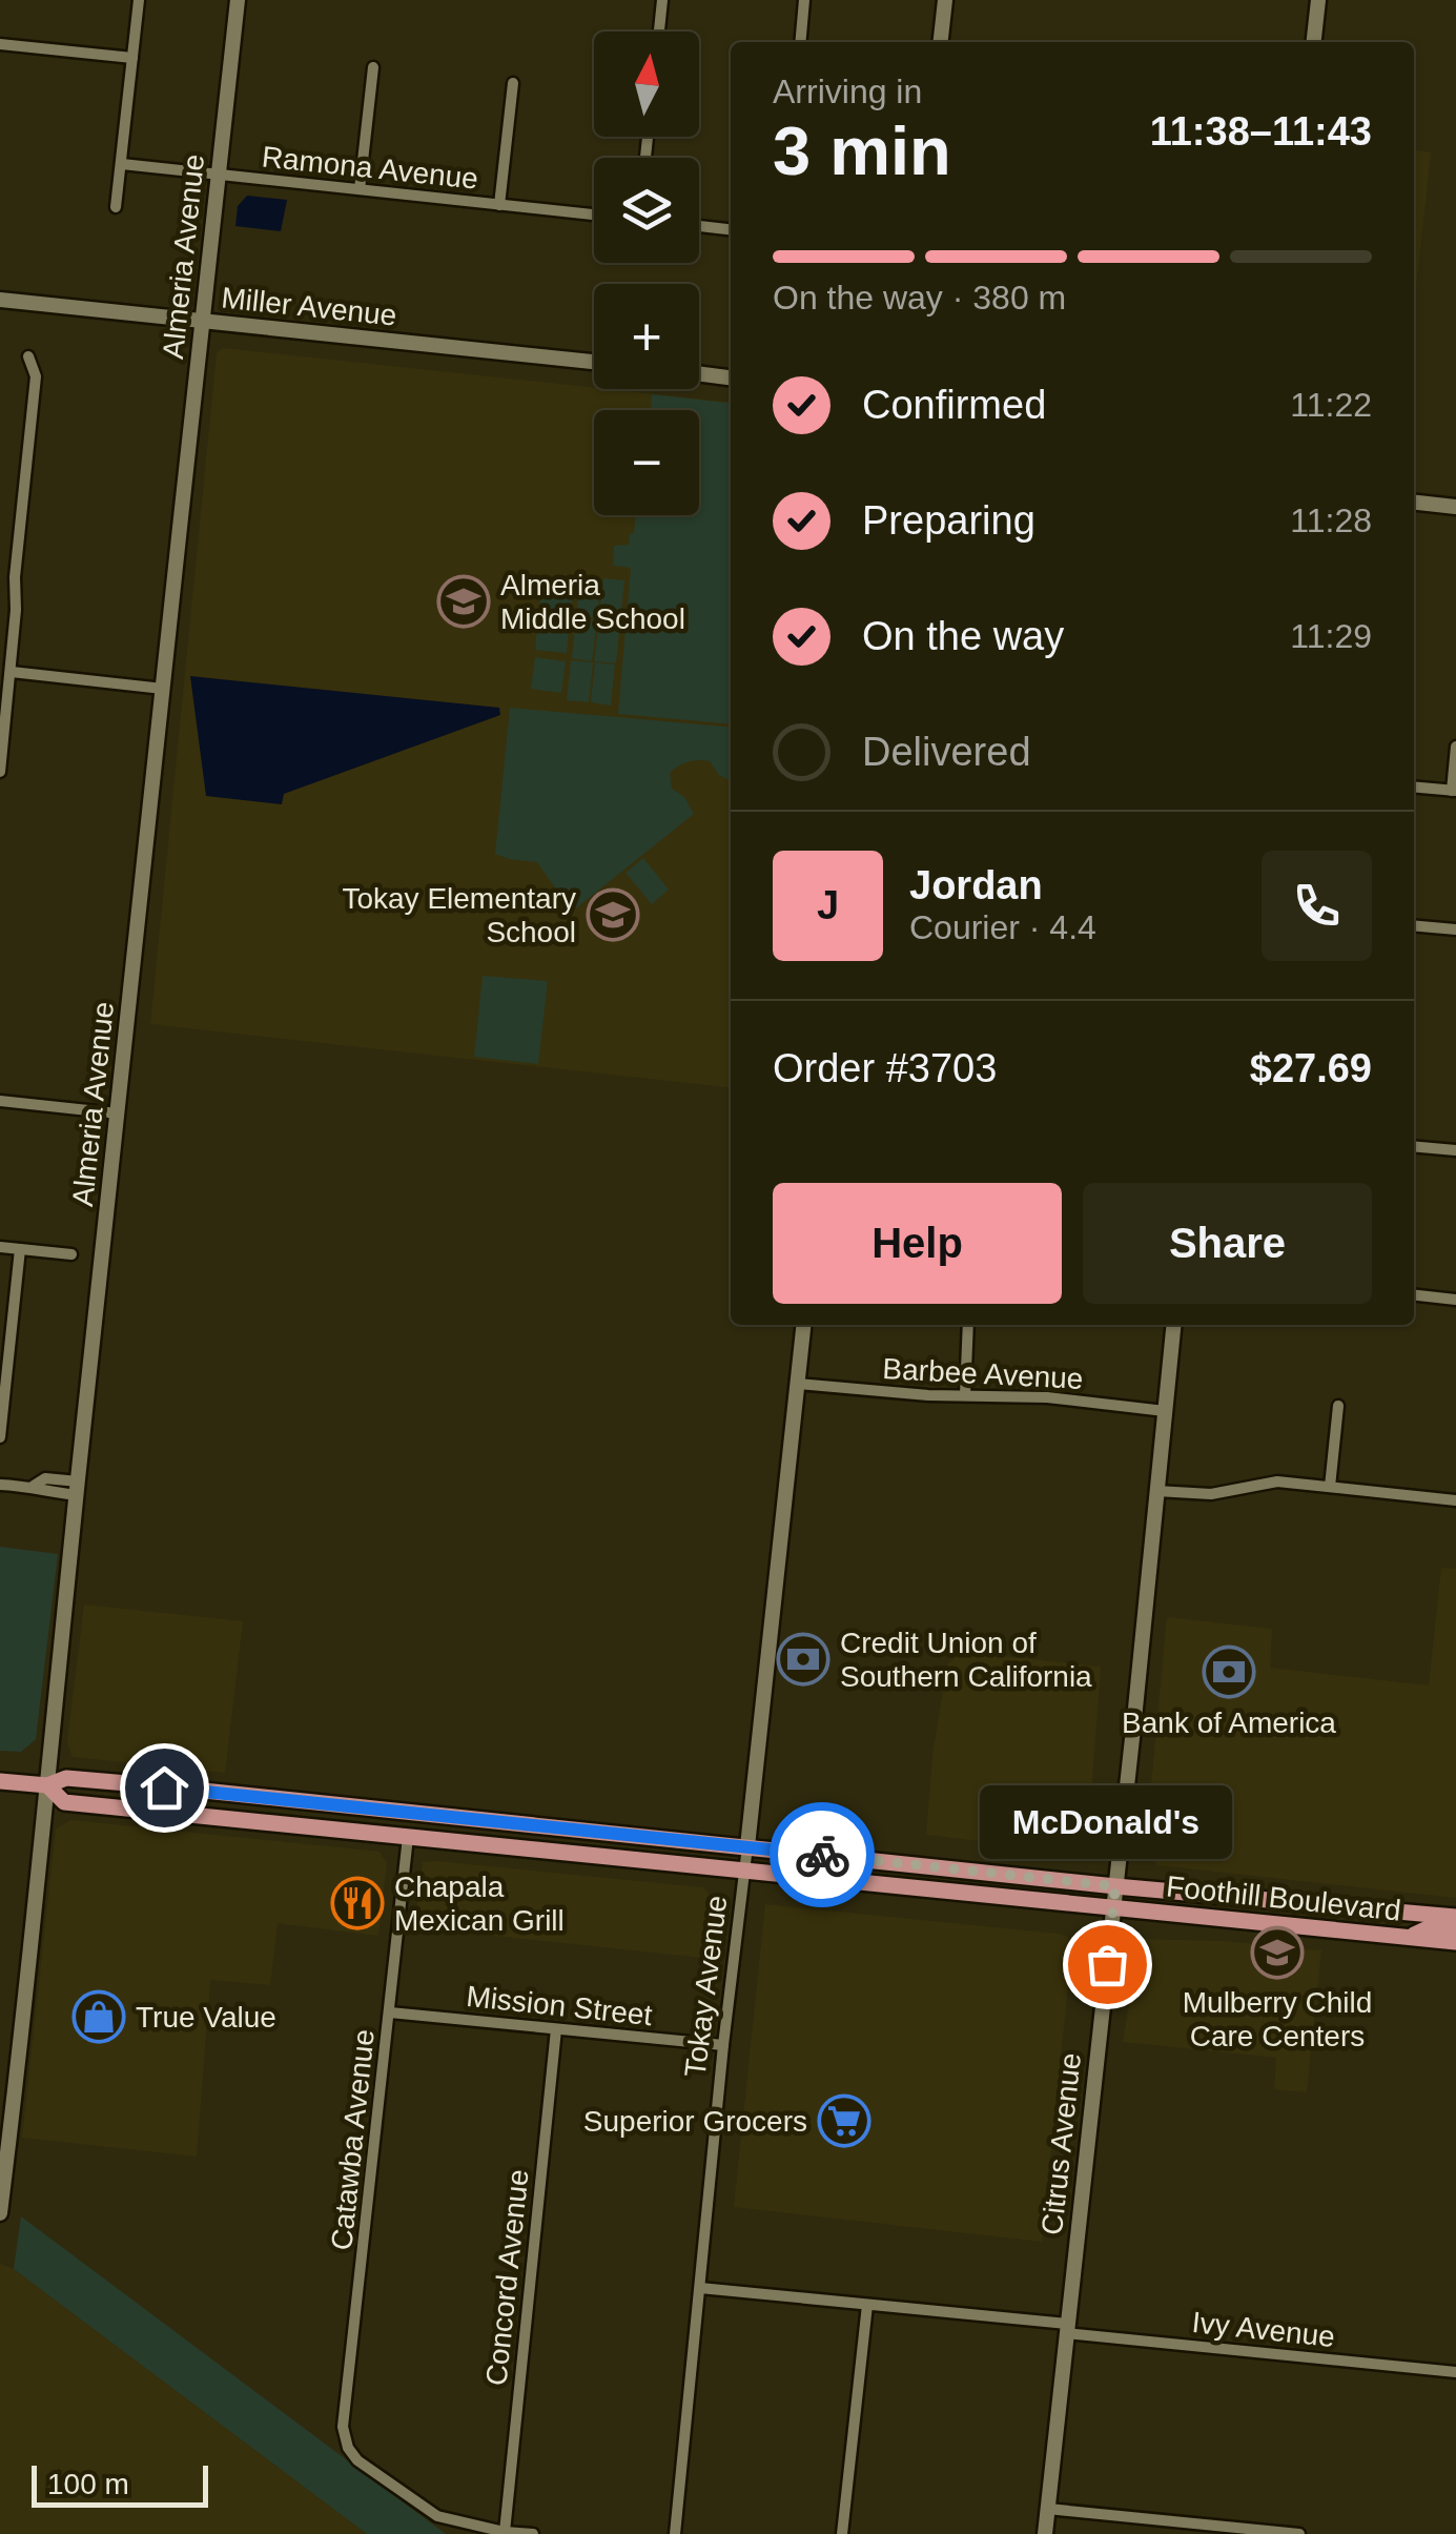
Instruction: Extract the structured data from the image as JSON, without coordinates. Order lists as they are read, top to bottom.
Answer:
{
  "streets": {
    "main road": ["Foothill Boulevard"],
    "street": [
      "Ramona Avenue",
      "Almeria Avenue",
      "Miller Avenue",
      "Barbee Avenue",
      "Tokay Avenue",
      "Mission Street",
      "Catawba Avenue",
      "Citrus Avenue",
      "Concord Avenue",
      "Ivy Avenue"
    ]
  },
  "crossings": [
    ["Ramona Avenue", "Almeria Avenue"],
    ["Almeria Avenue", "Miller Avenue"],
    ["Almeria Avenue", "Foothill Boulevard"],
    ["Barbee Avenue", "Tokay Avenue"],
    ["Barbee Avenue", "Citrus Avenue"],
    ["Foothill Boulevard", "Tokay Avenue"],
    ["Foothill Boulevard", "Catawba Avenue"],
    ["Foothill Boulevard", "Citrus Avenue"],
    ["Tokay Avenue", "Mission Street"],
    ["Tokay Avenue", "Ivy Avenue"],
    ["Mission Street", "Catawba Avenue"],
    ["Mission Street", "Concord Avenue"],
    ["Catawba Avenue", "Concord Avenue"],
    ["Citrus Avenue", "Ivy Avenue"]
  ],
  "places": {
    "school or university": ["Almeria Middle School", "Tokay Elementary School", "Mulberry Child Care Centers"],
    "bank": ["Credit Union of Southern California", "Bank of America"],
    "restaurant": ["Chapala Mexican Grill"],
    "other": ["McDonald's"],
    "shop": ["True Value"],
    "supermarket": ["Superior Grocers"]
  },
  "scale_bar": "100 m",
  "north": "top",
  "page": {
    "map_buttons": ["+", "−"],
    "heading": ["3 min", "Arriving in", "11:38–11:43"],
    "panel": [
      "Jordan",
      "Courier · 4.4",
      "Order #3703",
      "$27.69"
    ],
    "bar": "On the way · 380 m",
    "list": [
      ["Confirmed", "11:22"],
      ["Preparing", "11:28"],
      ["On the way", "11:29"],
      "Delivered"
    ],
    "round": "J",
    "buttons": ["Help", "Share"],
    "bubble": "McDonald's",
    "scale": "100 m"
  }
}
